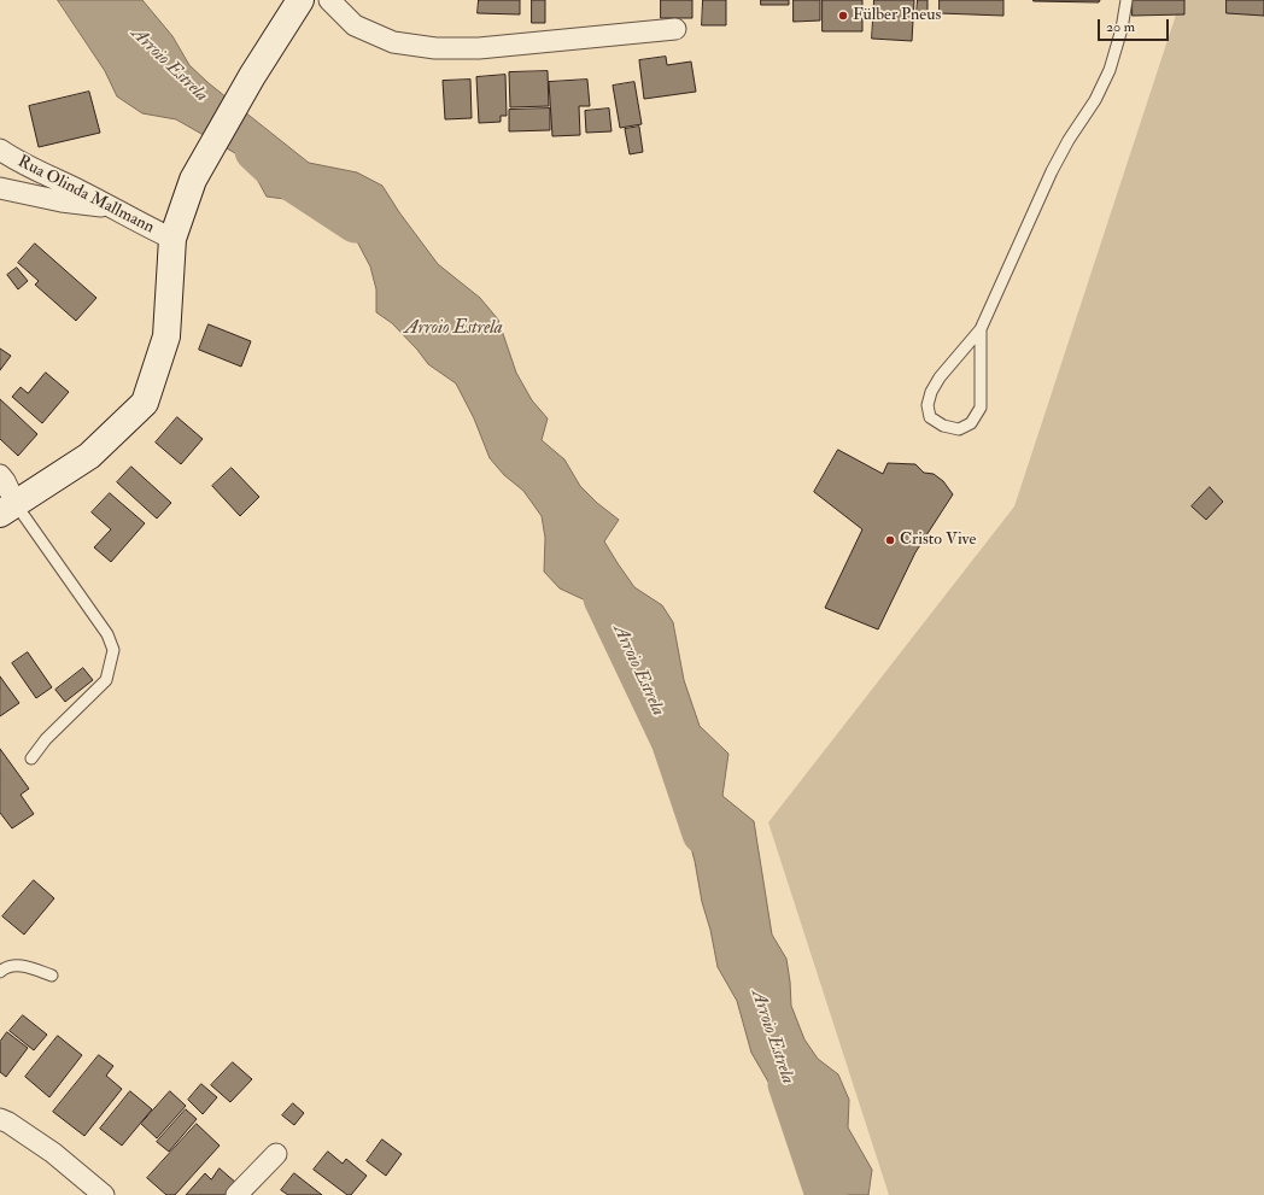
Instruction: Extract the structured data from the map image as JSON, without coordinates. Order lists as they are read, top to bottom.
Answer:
{
  "streets": {
    "street": ["Rua Olinda Mallmann"]
  },
  "water": ["Arroio Estrela"],
  "places": ["Fülber Pneus", "Cristo Vive"],
  "scale_bar": "20 m"
}
